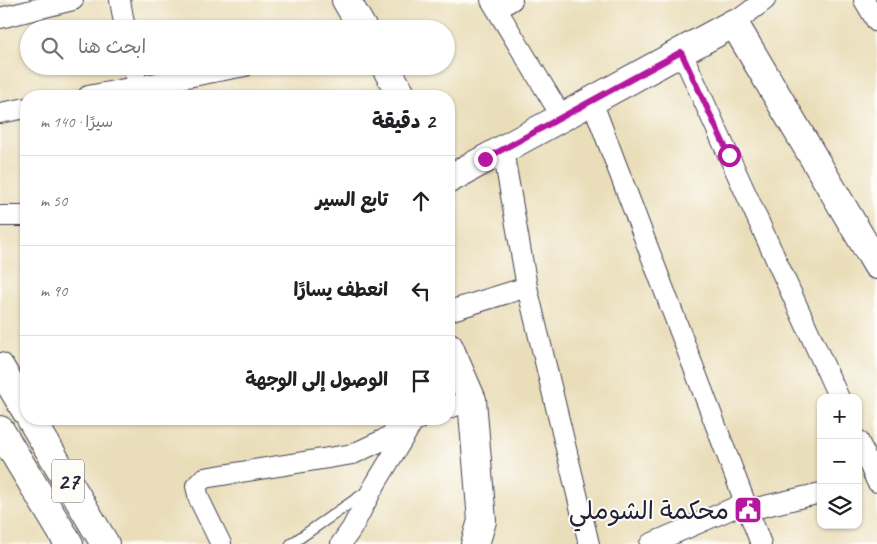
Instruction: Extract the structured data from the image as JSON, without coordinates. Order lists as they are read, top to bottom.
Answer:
{
  "streets": {
    "street": ["27"]
  },
  "places": {
    "public building": ["محكمة الشوملي"]
  },
  "page": {
    "search": "ابحث هنا",
    "heading": ["2 دقيقة", "سيرًا · 140 m"],
    "list": [
      ["تابع السير", "50 m"],
      ["انعطف يسارًا", "90 m"],
      "الوصول إلى الوجهة"
    ],
    "map_buttons": ["+", "−"]
  }
}
